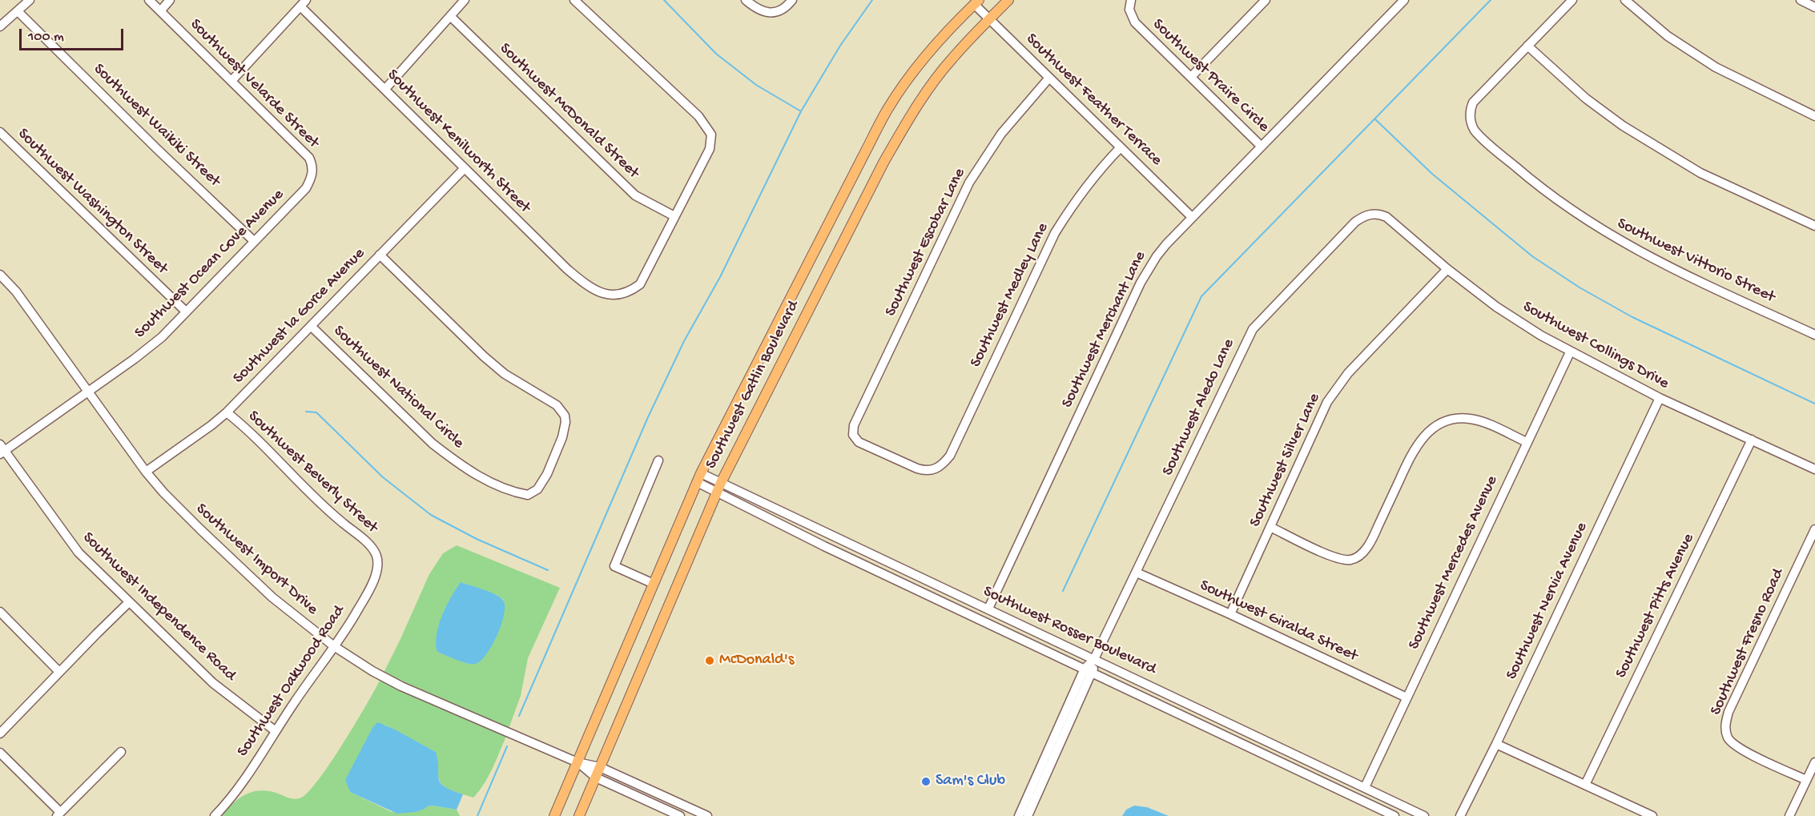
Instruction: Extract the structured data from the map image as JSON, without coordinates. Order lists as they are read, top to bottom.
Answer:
{
  "streets": {
    "main road": ["Southwest Gatlin Boulevard"],
    "street": [
      "Southwest Praire Circle",
      "Southwest Velarde Street",
      "Southwest Feather Terrace",
      "Southwest McDonald Street",
      "Southwest Waikiki Street",
      "Southwest Kenilworth Street",
      "Southwest Washington Street",
      "Southwest Escobar Lane",
      "Southwest Vittorio Street",
      "Southwest Ocean Cove Avenue",
      "Southwest Medley Lane",
      "Southwest la Gorce Avenue",
      "Southwest Merchant Lane",
      "Southwest Collings Drive",
      "Southwest National Circle",
      "Southwest Aledo Lane",
      "Southwest Silver Lane",
      "Southwest Beverly Street",
      "Southwest Import Drive",
      "Southwest Mercedes Avenue",
      "Southwest Nervia Avenue",
      "Southwest Pitts Avenue",
      "Southwest Independence Road",
      "Southwest Giralda Street",
      "Southwest Rosser Boulevard",
      "Southwest Fresno Road",
      "Southwest Oakwood Road"
    ]
  },
  "crossings": [
    ["Southwest Praire Circle", "Southwest Merchant Lane"],
    ["Southwest Velarde Street", "Southwest Ocean Cove Avenue"],
    ["Southwest Feather Terrace", "Southwest Escobar Lane"],
    ["Southwest Feather Terrace", "Southwest Medley Lane"],
    ["Southwest Feather Terrace", "Southwest Merchant Lane"],
    ["Southwest Feather Terrace", "Southwest Gatlin Boulevard"],
    ["Southwest McDonald Street", "Southwest Kenilworth Street"],
    ["Southwest Waikiki Street", "Southwest Ocean Cove Avenue"],
    ["Southwest Kenilworth Street", "Southwest la Gorce Avenue"],
    ["Southwest Washington Street", "Southwest Ocean Cove Avenue"],
    ["Southwest Escobar Lane", "Southwest Medley Lane"],
    ["Southwest Ocean Cove Avenue", "Southwest Import Drive"],
    ["Southwest Ocean Cove Avenue", "Southwest Independence Road"],
    ["Southwest la Gorce Avenue", "Southwest National Circle"],
    ["Southwest la Gorce Avenue", "Southwest Beverly Street"],
    ["Southwest la Gorce Avenue", "Southwest Import Drive"],
    ["Southwest Merchant Lane", "Southwest Rosser Boulevard"],
    ["Southwest Collings Drive", "Southwest Aledo Lane"],
    ["Southwest Collings Drive", "Southwest Silver Lane"],
    ["Southwest Collings Drive", "Southwest Mercedes Avenue"],
    ["Southwest Collings Drive", "Southwest Nervia Avenue"],
    ["Southwest Collings Drive", "Southwest Pitts Avenue"],
    ["Southwest Gatlin Boulevard", "Southwest Import Drive"],
    ["Southwest Gatlin Boulevard", "Southwest Rosser Boulevard"],
    ["Southwest Aledo Lane", "Southwest Giralda Street"],
    ["Southwest Aledo Lane", "Southwest Rosser Boulevard"],
    ["Southwest Silver Lane", "Southwest Giralda Street"],
    ["Southwest Beverly Street", "Southwest Oakwood Road"],
    ["Southwest Import Drive", "Southwest Oakwood Road"],
    ["Southwest Mercedes Avenue", "Southwest Giralda Street"],
    ["Southwest Mercedes Avenue", "Southwest Rosser Boulevard"],
    ["Southwest Independence Road", "Southwest Oakwood Road"]
  ],
  "places": ["McDonald's", "Sam's Club"],
  "scale_bar": "100 m"
}
